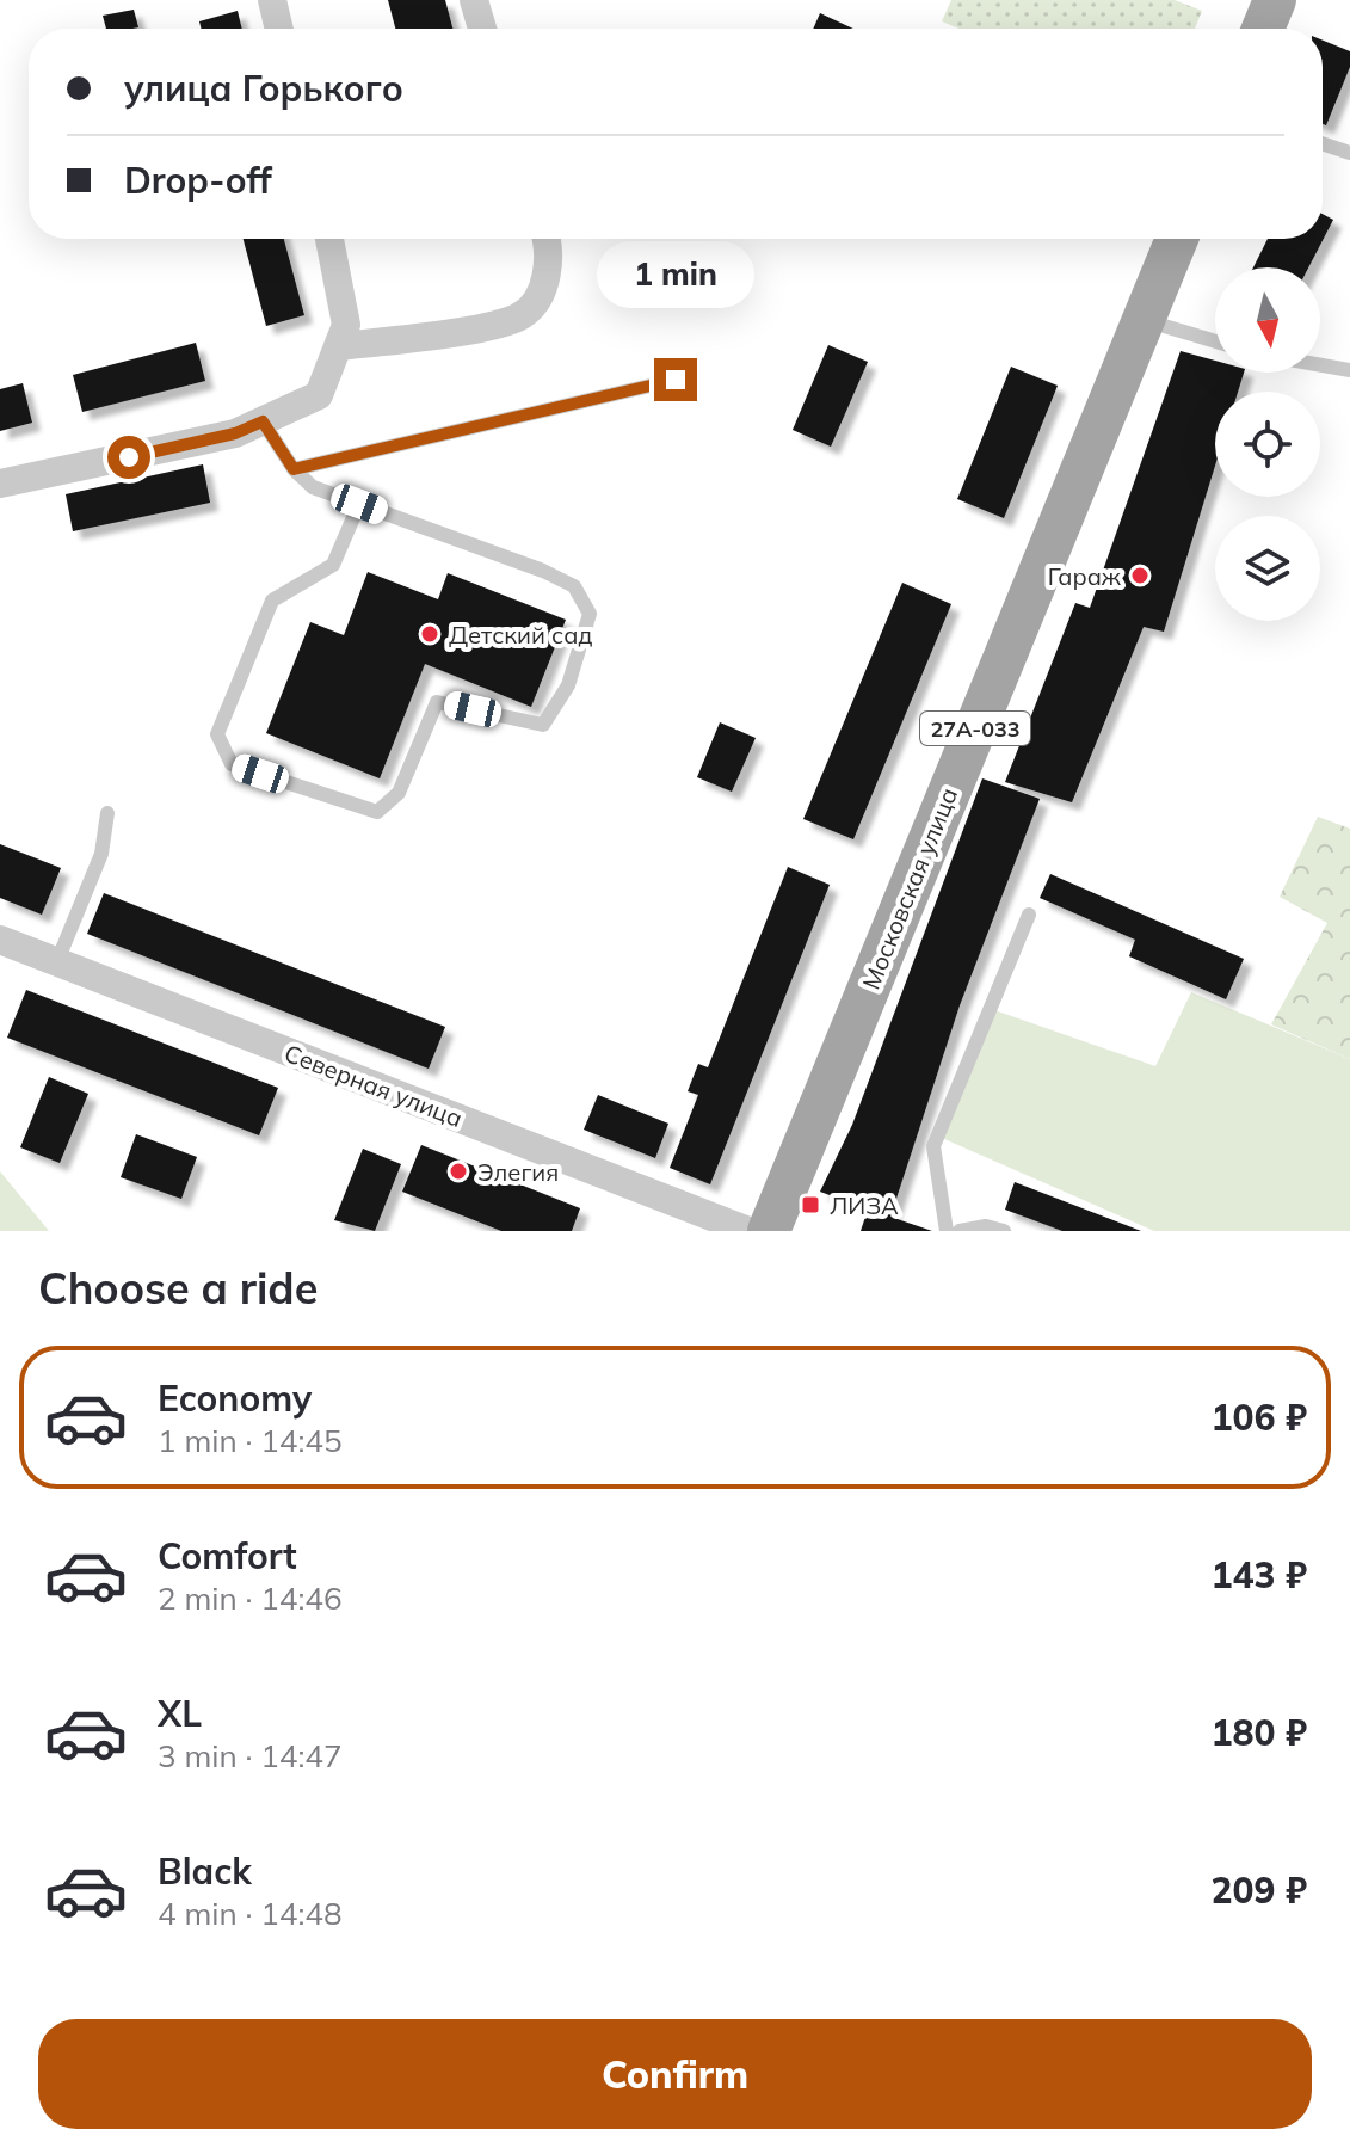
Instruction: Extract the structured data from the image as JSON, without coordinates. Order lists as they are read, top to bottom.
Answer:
{
  "streets": {
    "main road": ["27А-033", "Московская улица"],
    "street": ["Северная улица"]
  },
  "places": {
    "other": ["Гараж", "Детский сад", "Элегия"],
    "transit": ["ЛИЗА"]
  },
  "north": "bottom",
  "page": {
    "banner": ["улица Горького", "Drop-off"],
    "bubble": "1 min",
    "heading": "Choose a ride",
    "list": [
      {
        "name": "Economy",
        "note": "1 min · 14:45",
        "value": "106 ₽"
      },
      {
        "name": "Comfort",
        "note": "2 min · 14:46",
        "value": "143 ₽"
      },
      {
        "name": "XL",
        "note": "3 min · 14:47",
        "value": "180 ₽"
      },
      {
        "name": "Black",
        "note": "4 min · 14:48",
        "value": "209 ₽"
      }
    ],
    "buttons": "Confirm"
  }
}
